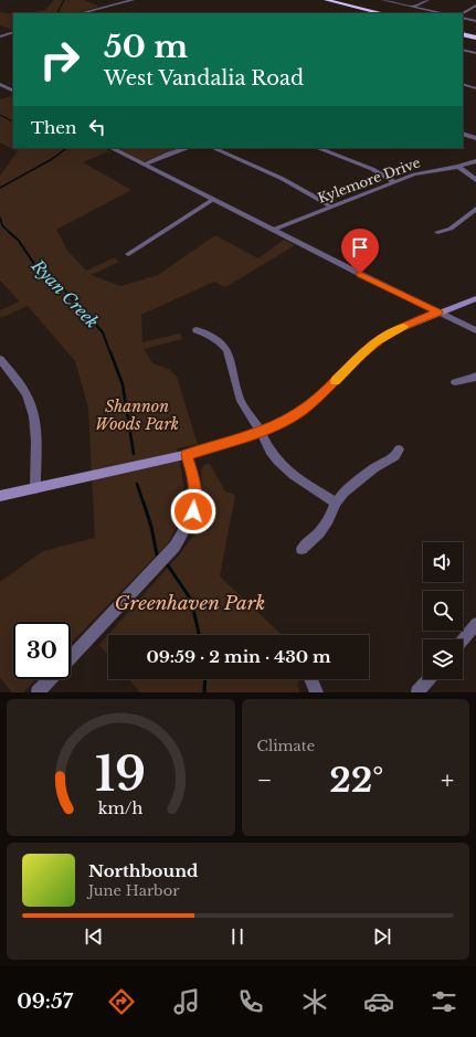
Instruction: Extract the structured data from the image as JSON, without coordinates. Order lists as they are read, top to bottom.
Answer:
{
  "streets": {
    "street": ["Kylemore Drive"]
  },
  "water": ["Ryan Creek"],
  "parks": ["Shannon Woods Park", "Greenhaven Park"],
  "page": {
    "turn": ["50 m", "West Vandalia Road"],
    "then": "Then",
    "limit": "30",
    "trip": "09:59 · 2 min · 430 m",
    "tile": "Climate",
    "heat": ["−", "22°", "+"],
    "song": ["Northbound", "June Harbor"],
    "tabs": "09:57",
    "gauge": ["19", "km/h"]
  }
}
